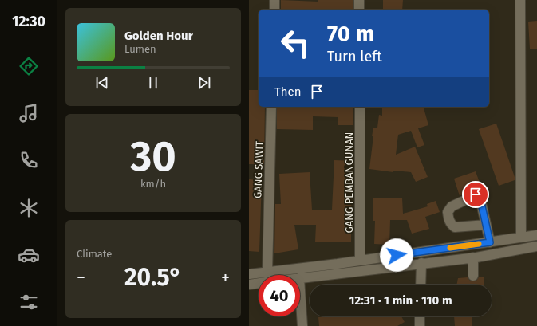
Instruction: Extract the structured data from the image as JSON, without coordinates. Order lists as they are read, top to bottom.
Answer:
{
  "streets": {
    "street": ["GANG SAWIT", "GANG PEMBANGUNAN"]
  },
  "page": {
    "tabs": "12:30",
    "turn": ["70 m", "Turn left"],
    "song": ["Golden Hour", "Lumen"],
    "then": "Then",
    "tile": [
      ["30", "km/h"],
      "Climate"
    ],
    "heat": ["−", "20.5°", "+"],
    "limit": "40",
    "trip": "12:31 · 1 min · 110 m"
  }
}
